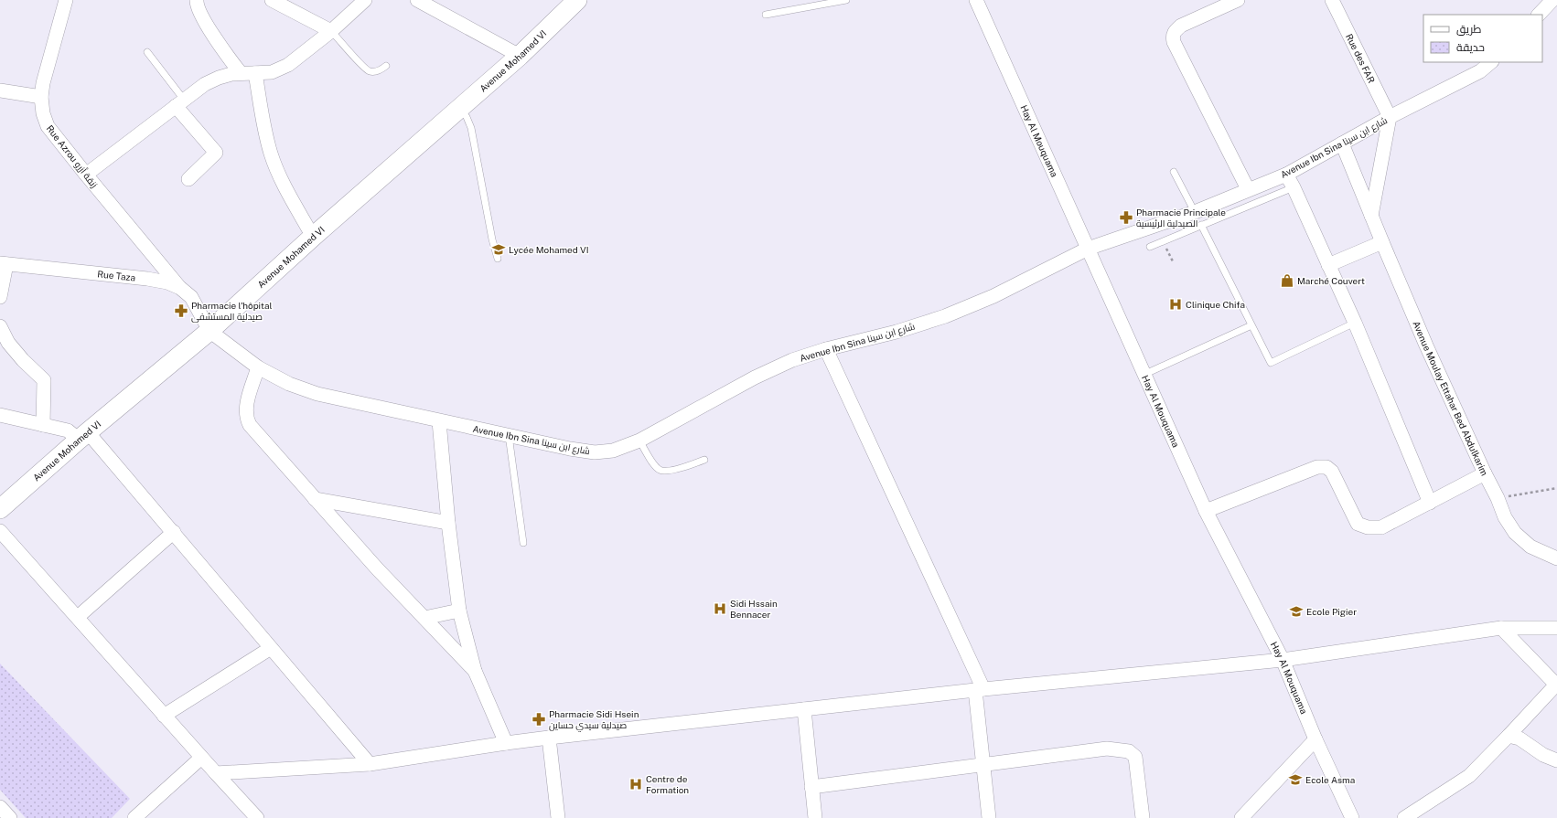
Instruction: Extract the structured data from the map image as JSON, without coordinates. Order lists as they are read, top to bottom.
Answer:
{
  "streets": {
    "main road": ["Avenue Mohamed VI"],
    "street": [
      "Rue des FAR",
      "Hay Al Mouquama",
      "Avenue Ibn Sina شارع ابن سينا",
      "Rue Azrou زنقة أزرو",
      "Rue Taza",
      "Avenue Moulay Ettahar Bed Abdulkarim"
    ]
  },
  "crossings": [
    ["Rue des FAR", "Avenue Ibn Sina شارع ابن سينا"],
    ["Avenue Mohamed VI", "Avenue Ibn Sina شارع ابن سينا"],
    ["Avenue Mohamed VI", "Rue Taza"],
    ["Hay Al Mouquama", "Avenue Ibn Sina شارع ابن سينا"],
    ["Avenue Ibn Sina شارع ابن سينا", "Rue Taza"],
    ["Avenue Ibn Sina شارع ابن سينا", "Avenue Moulay Ettahar Bed Abdulkarim"],
    ["Rue Azrou زنقة أزرو", "Rue Taza"]
  ],
  "places": {
    "pharmacy": ["Pharmacie Principale الصيدلية الرئيسية", "Pharmacie l'hôpital صيدلية المستشفى", "Pharmacie Sidi Hsein صيدلية سيدي حساين"],
    "school or university": ["Lycée Mohamed VI", "Ecole Pigier", "Ecole Asma"],
    "shop": ["Marché Couvert"],
    "hospital": ["Clinique Chifa", "Sidi Hssain Bennacer", "Centre de Formation"]
  },
  "legend": ["طريق", "حديقة"]
}
